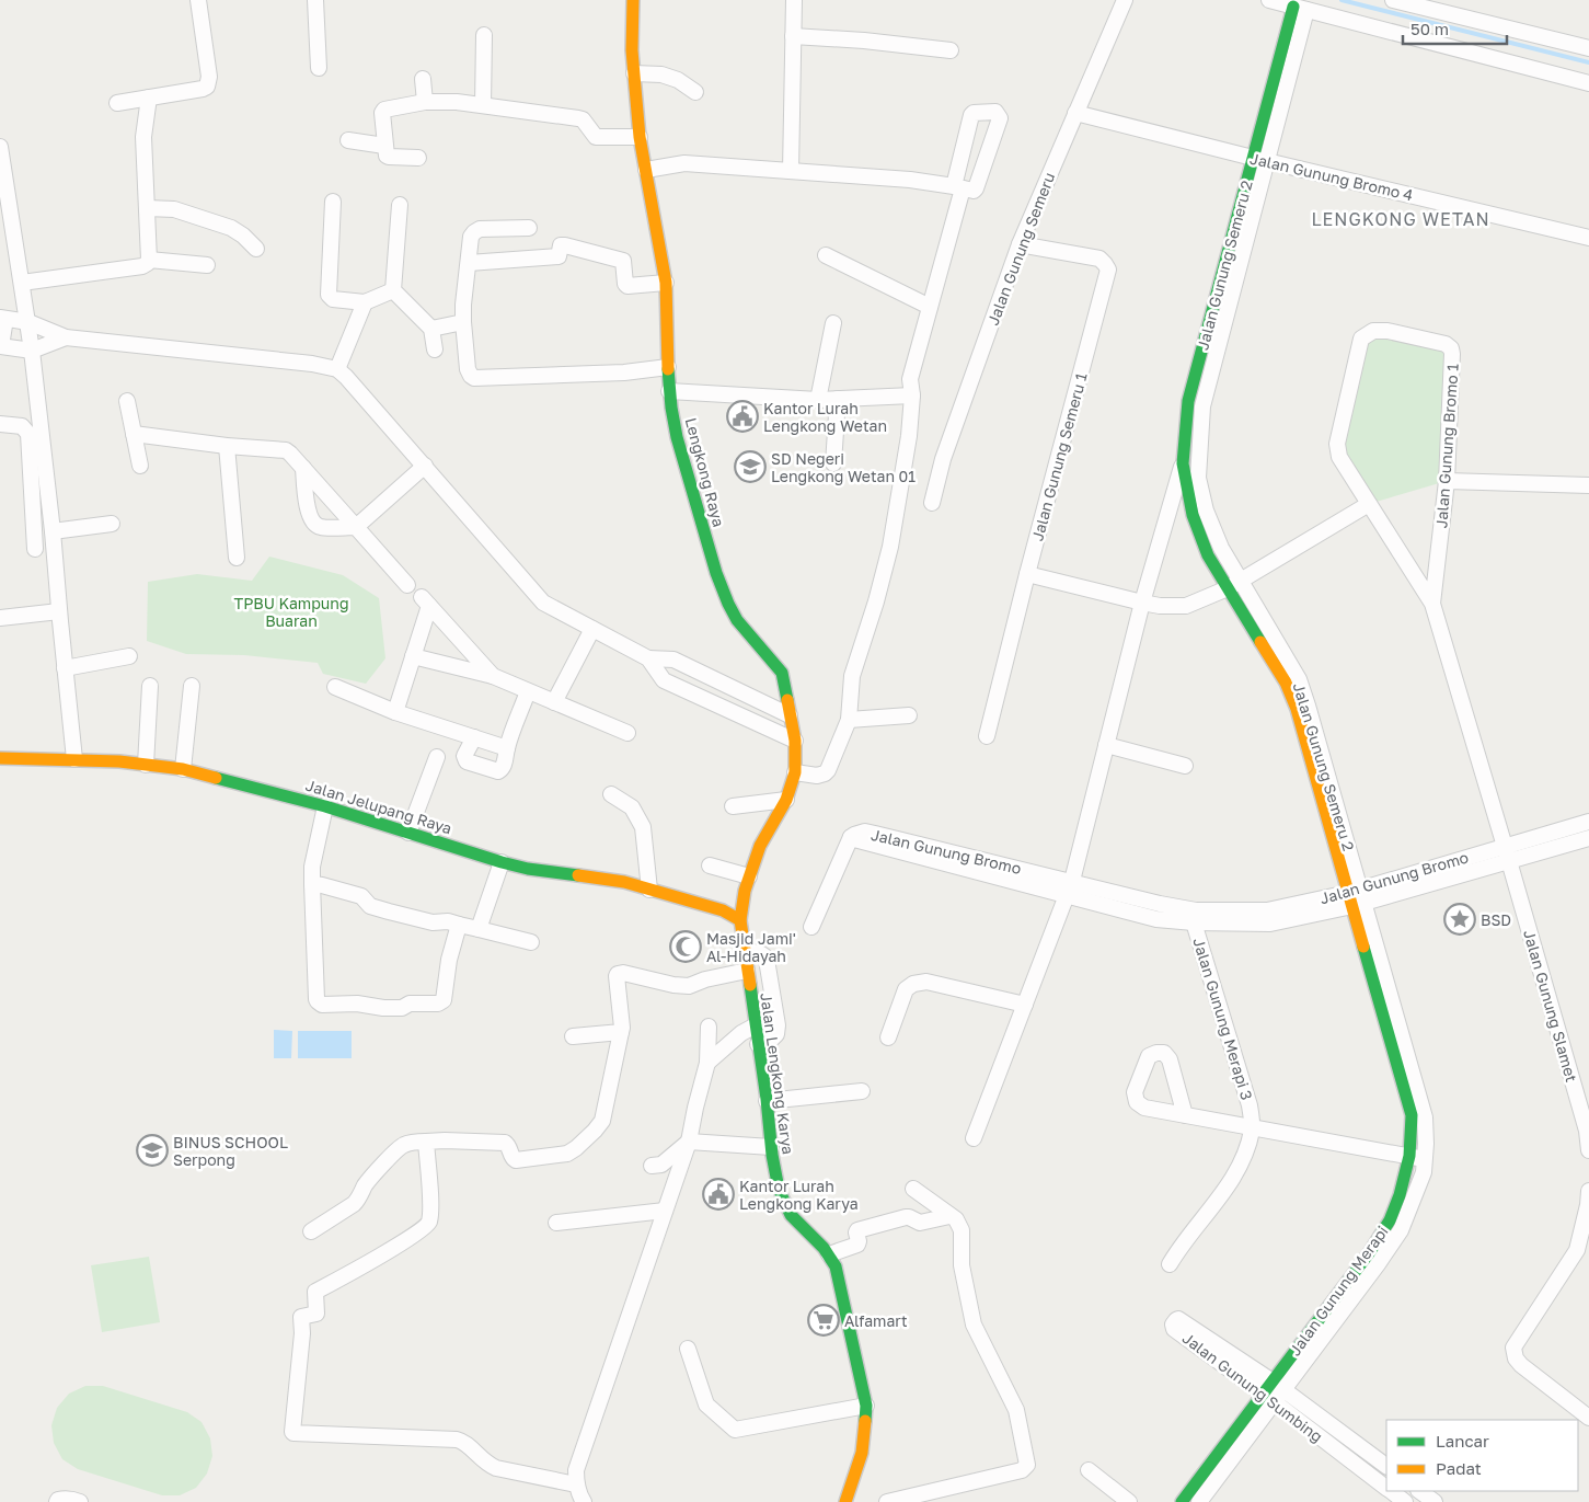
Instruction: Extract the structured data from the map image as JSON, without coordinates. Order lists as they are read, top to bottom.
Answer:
{
  "streets": {
    "street": [
      "Jalan Gunung Bromo 4",
      "Jalan Gunung Semeru",
      "Jalan Gunung Semeru 2",
      "Jalan Gunung Bromo 1",
      "Jalan Gunung Semeru 1",
      "Lengkong Raya",
      "Jalan Jelupang Raya",
      "Jalan Gunung Bromo",
      "Jalan Gunung Slamet",
      "Jalan Gunung Merapi 3",
      "Jalan Lengkong Karya",
      "Jalan Gunung Merapi",
      "Jalan Gunung Sumbing"
    ]
  },
  "crossings": [
    ["Jalan Gunung Bromo 4", "Jalan Gunung Semeru"],
    ["Jalan Gunung Bromo 4", "Jalan Gunung Semeru 2"],
    ["Jalan Gunung Semeru", "Jalan Gunung Semeru 1"],
    ["Jalan Gunung Semeru 2", "Jalan Gunung Bromo"],
    ["Jalan Gunung Semeru 2", "Jalan Gunung Merapi"],
    ["Jalan Gunung Bromo 1", "Jalan Gunung Bromo"],
    ["Jalan Gunung Bromo 1", "Jalan Gunung Slamet"],
    ["Lengkong Raya", "Jalan Jelupang Raya"],
    ["Lengkong Raya", "Jalan Lengkong Karya"],
    ["Jalan Jelupang Raya", "Jalan Lengkong Karya"],
    ["Jalan Gunung Bromo", "Jalan Gunung Slamet"],
    ["Jalan Gunung Bromo", "Jalan Gunung Merapi 3"],
    ["Jalan Gunung Bromo", "Jalan Gunung Merapi"],
    ["Jalan Gunung Merapi", "Jalan Gunung Sumbing"]
  ],
  "districts": ["LENGKONG WETAN"],
  "parks": ["TPBU Kampung Buaran"],
  "places": {
    "public building": ["Kantor Lurah Lengkong Wetan", "Kantor Lurah Lengkong Karya"],
    "school or university": ["SD Negeri Lengkong Wetan 01", "BINUS SCHOOL Serpong"],
    "place": ["BSD"],
    "mosque": ["Masjid Jami' Al-Hidayah"],
    "supermarket": ["Alfamart"]
  },
  "legend": ["Lancar", "Padat"],
  "scale_bar": "50 m"
}
